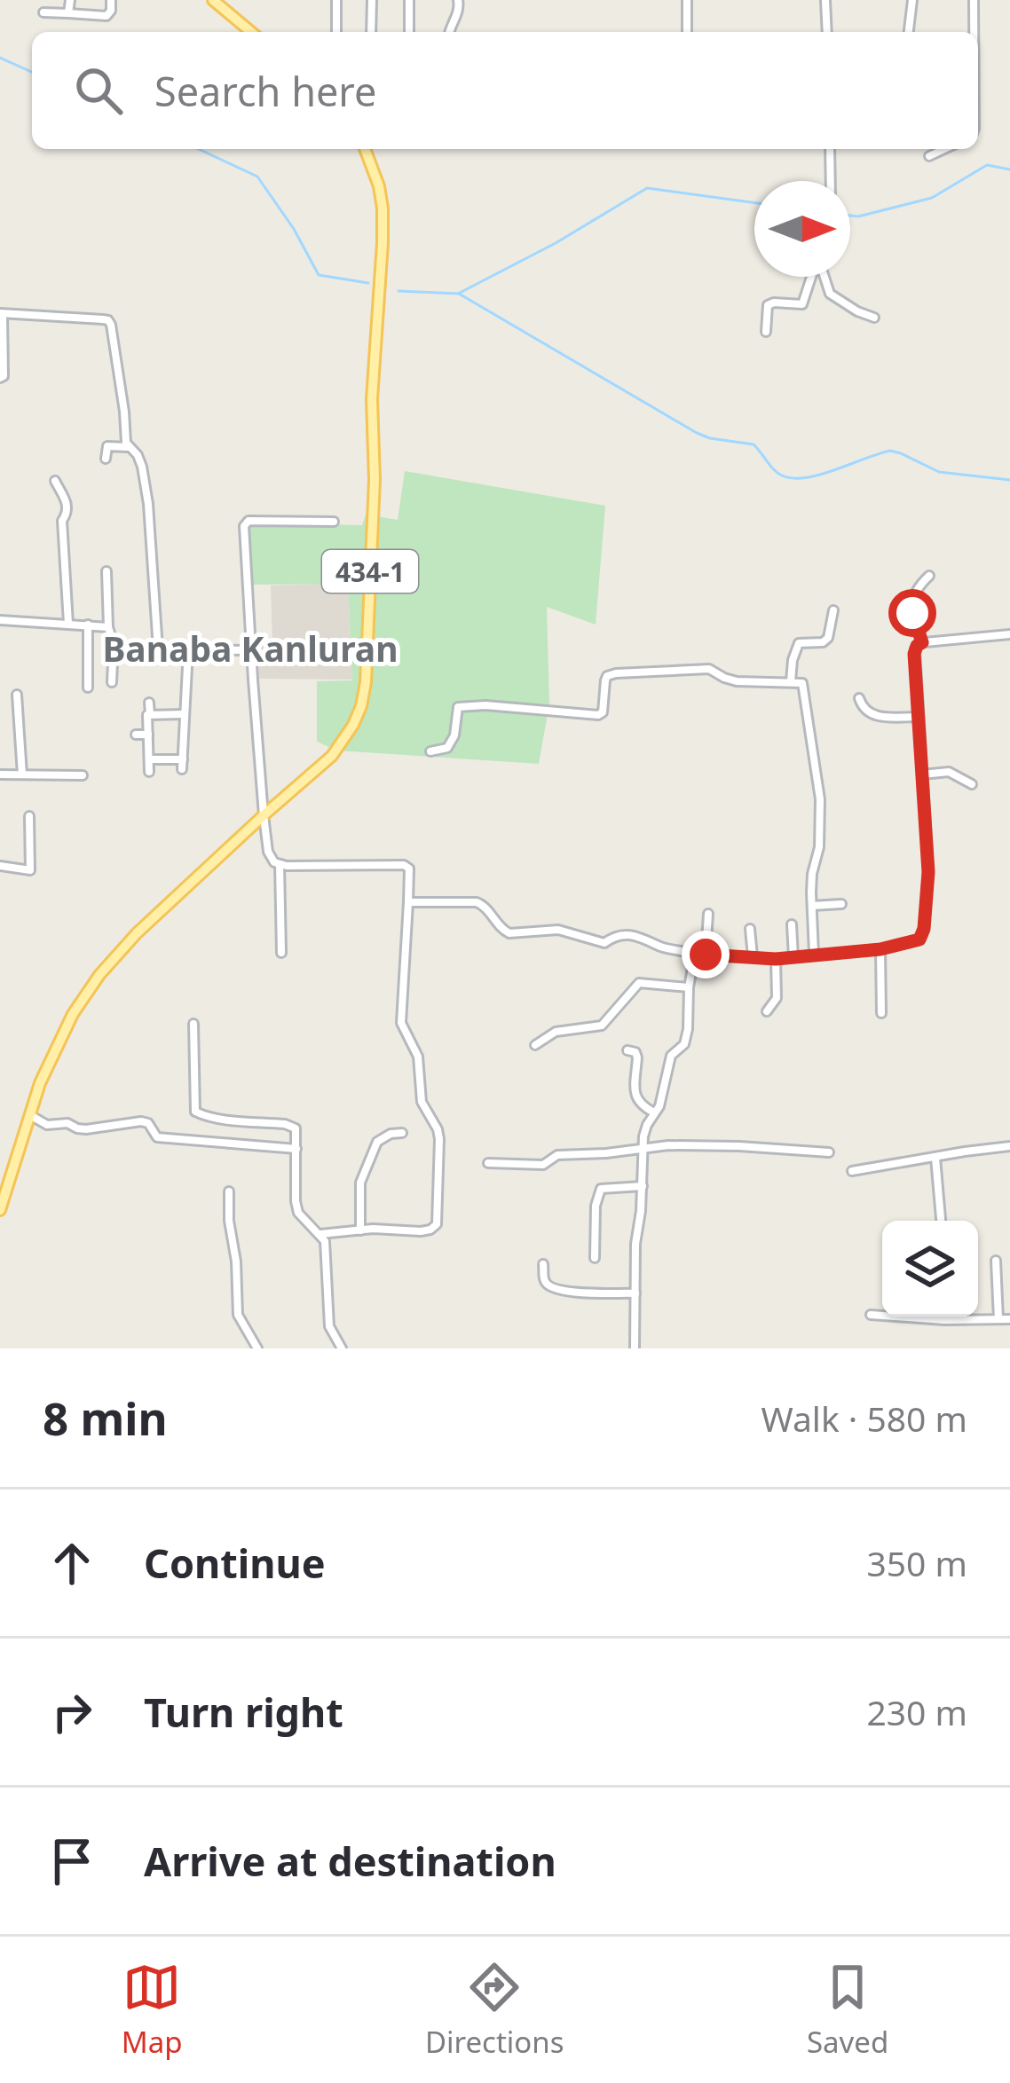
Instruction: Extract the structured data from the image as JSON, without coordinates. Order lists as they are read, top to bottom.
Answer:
{
  "streets": {
    "main road": ["434-1"]
  },
  "districts": ["Banaba Kanluran"],
  "north": "right",
  "page": {
    "search": "Search here",
    "heading": ["8 min", "Walk · 580 m"],
    "list": [
      ["Continue", "350 m"],
      ["Turn right", "230 m"],
      "Arrive at destination"
    ],
    "nav": ["Map", "Directions", "Saved"]
  }
}
